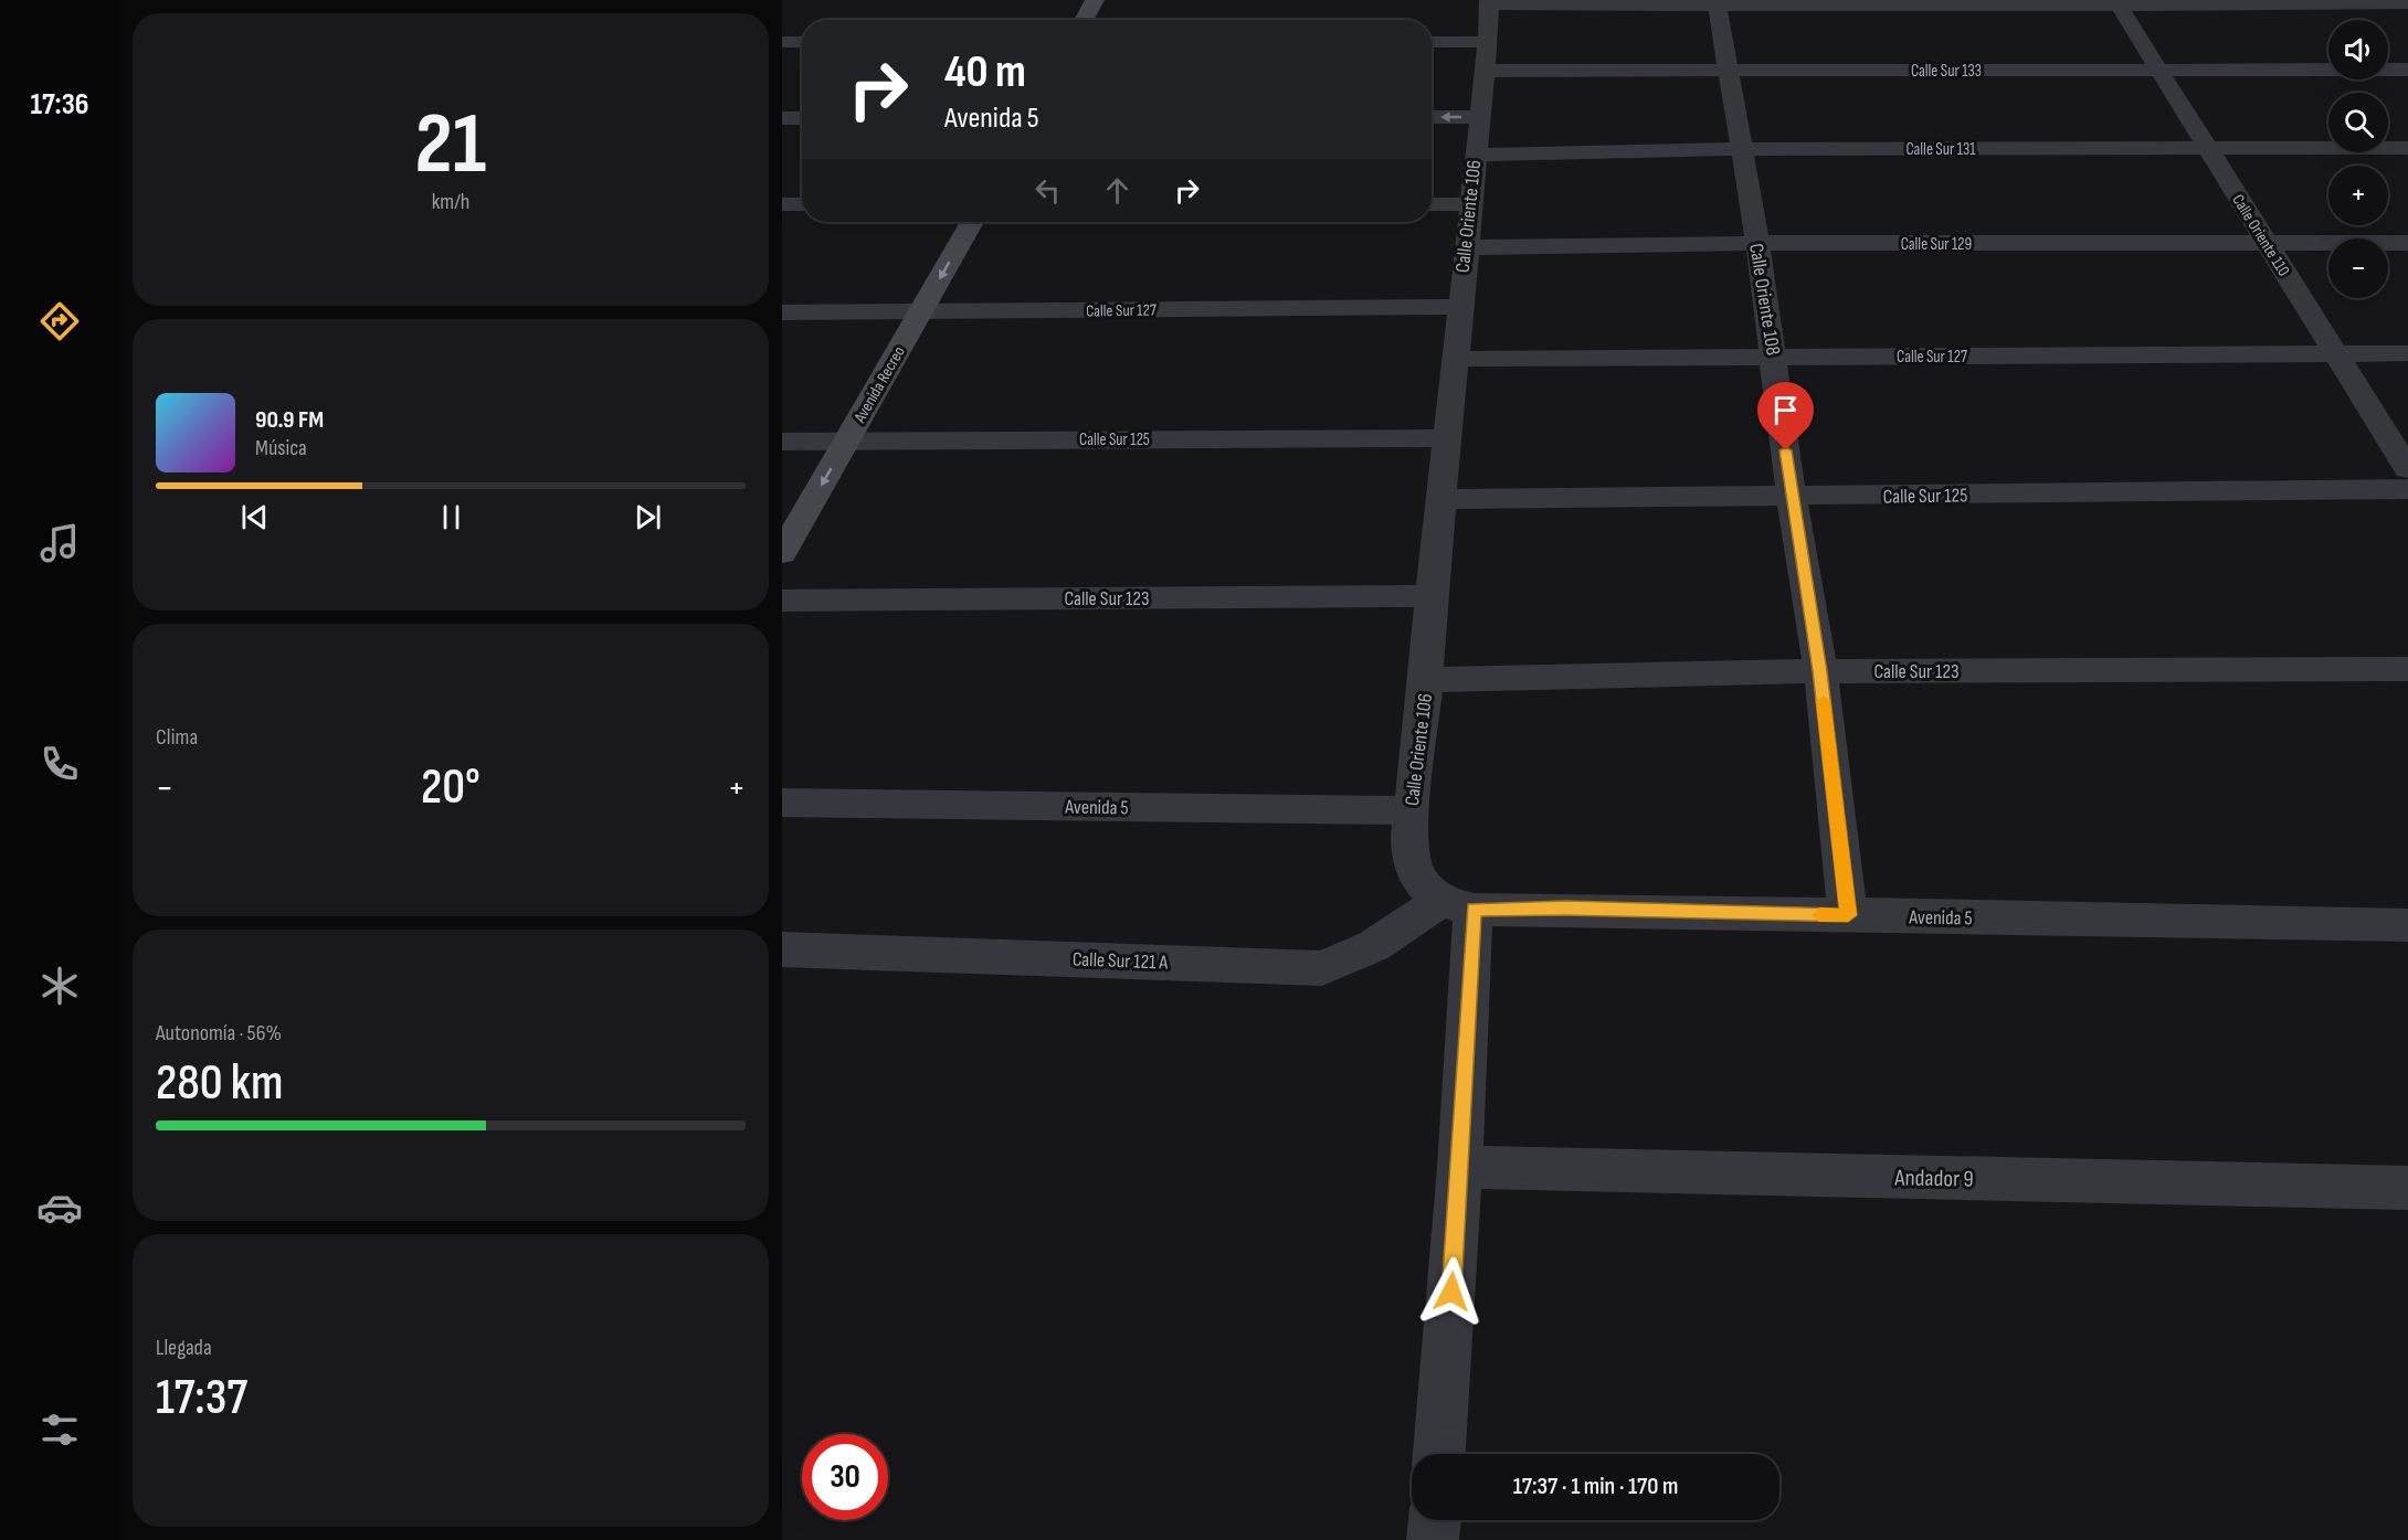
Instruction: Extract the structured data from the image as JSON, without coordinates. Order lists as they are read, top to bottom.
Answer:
{
  "streets": {
    "street": [
      "Calle Sur 133",
      "Calle Sur 131",
      "Calle Oriente 106",
      "Calle Oriente 110",
      "Calle Sur 129",
      "Calle Oriente 108",
      "Calle Sur 127",
      "Avenida Recreo",
      "Calle Sur 125",
      "Calle Sur 123",
      "Avenida 5",
      "Calle Sur 121 A",
      "Andador 9"
    ]
  },
  "crossings": [
    ["Calle Sur 133", "Calle Oriente 106"],
    ["Calle Sur 133", "Calle Oriente 110"],
    ["Calle Sur 133", "Calle Oriente 108"],
    ["Calle Sur 131", "Calle Oriente 106"],
    ["Calle Sur 131", "Calle Oriente 110"],
    ["Calle Sur 131", "Calle Oriente 108"],
    ["Calle Oriente 106", "Calle Sur 129"],
    ["Calle Oriente 106", "Calle Sur 127"],
    ["Calle Oriente 106", "Calle Sur 125"],
    ["Calle Oriente 106", "Calle Sur 123"],
    ["Calle Oriente 106", "Avenida 5"],
    ["Calle Oriente 106", "Calle Sur 121 A"],
    ["Calle Oriente 110", "Calle Sur 129"],
    ["Calle Oriente 110", "Calle Sur 127"],
    ["Calle Sur 129", "Calle Oriente 108"],
    ["Calle Oriente 108", "Calle Sur 127"],
    ["Calle Oriente 108", "Calle Sur 125"],
    ["Calle Oriente 108", "Calle Sur 123"],
    ["Calle Oriente 108", "Avenida 5"],
    ["Calle Sur 127", "Avenida Recreo"],
    ["Avenida Recreo", "Calle Sur 125"],
    ["Avenida 5", "Calle Sur 121 A"]
  ],
  "one_way": ["Avenida Recreo"],
  "page": {
    "tabs": "17:36",
    "tile": [
      ["21", "km/h"],
      "Clima",
      ["Autonomía · 56%", "280 km"],
      ["Llegada", "17:37"]
    ],
    "map_buttons": ["+", "−"],
    "turn": ["40 m", "Avenida 5"],
    "song": ["90.9 FM", "Música"],
    "heat": ["−", "20°", "+"],
    "limit": "30",
    "trip": "17:37 · 1 min · 170 m"
  }
}
